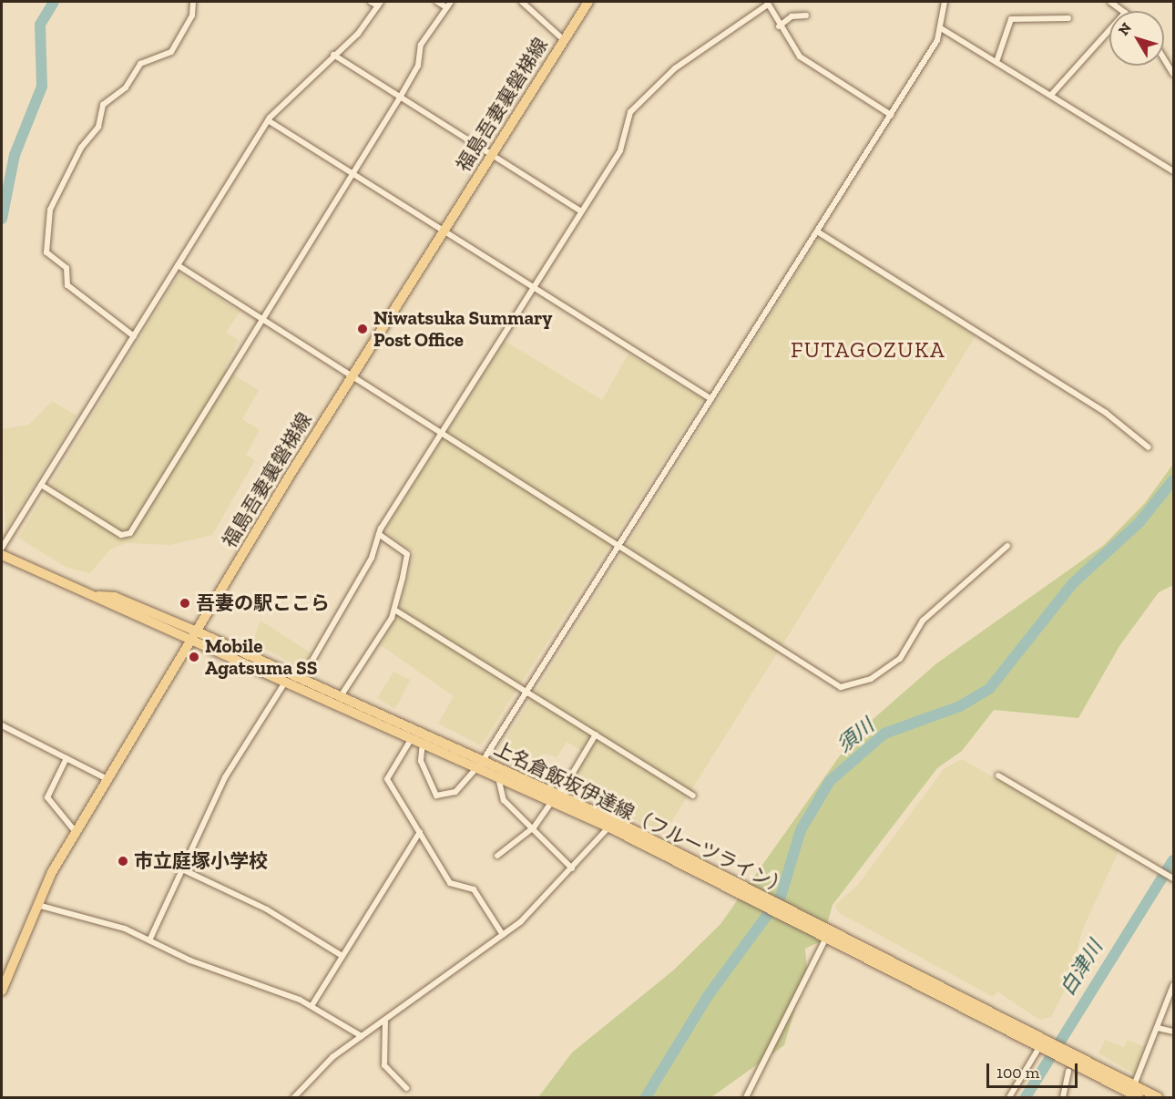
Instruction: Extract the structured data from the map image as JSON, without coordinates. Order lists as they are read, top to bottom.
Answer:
{
  "streets": {
    "main road": ["福島吾妻裏磐梯線", "上名倉飯坂伊達線（フルーツライン）"]
  },
  "crossings": [
    ["福島吾妻裏磐梯線", "上名倉飯坂伊達線（フルーツライン）"]
  ],
  "districts": ["FUTAGOZUKA"],
  "water": ["須川", "白津川"],
  "places": [
    "Niwatsuka Summary Post Office",
    "吾妻の駅ここら",
    "Mobile Agatsuma SS",
    "市立庭塚小学校"
  ],
  "scale_bar": "100 m",
  "north": "top left"
}
